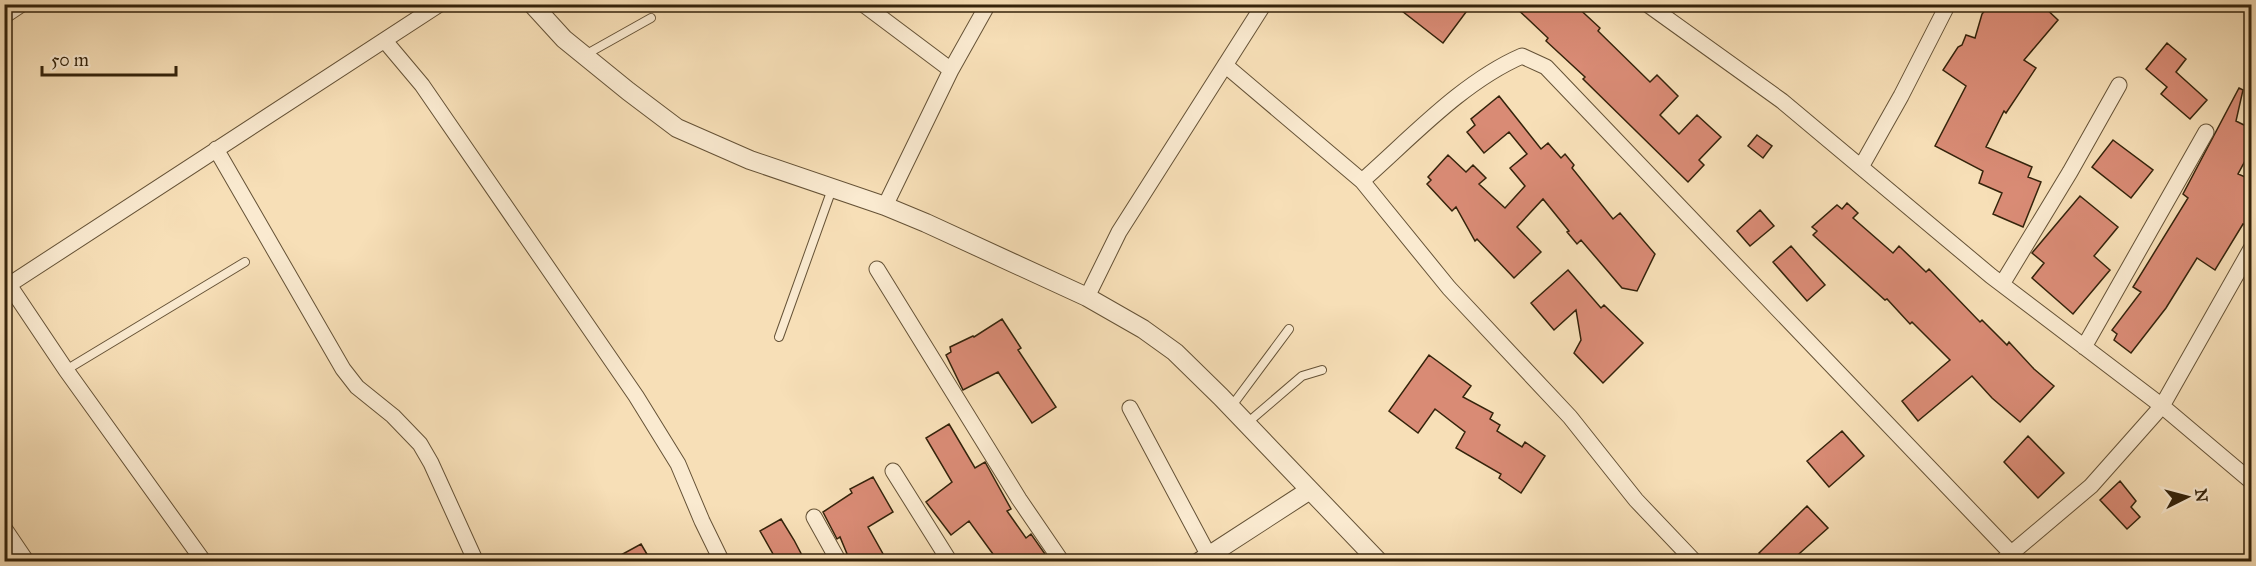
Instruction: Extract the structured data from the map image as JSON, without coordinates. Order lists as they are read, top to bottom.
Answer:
{
  "scale_bar": "50 m",
  "north": "right"
}
